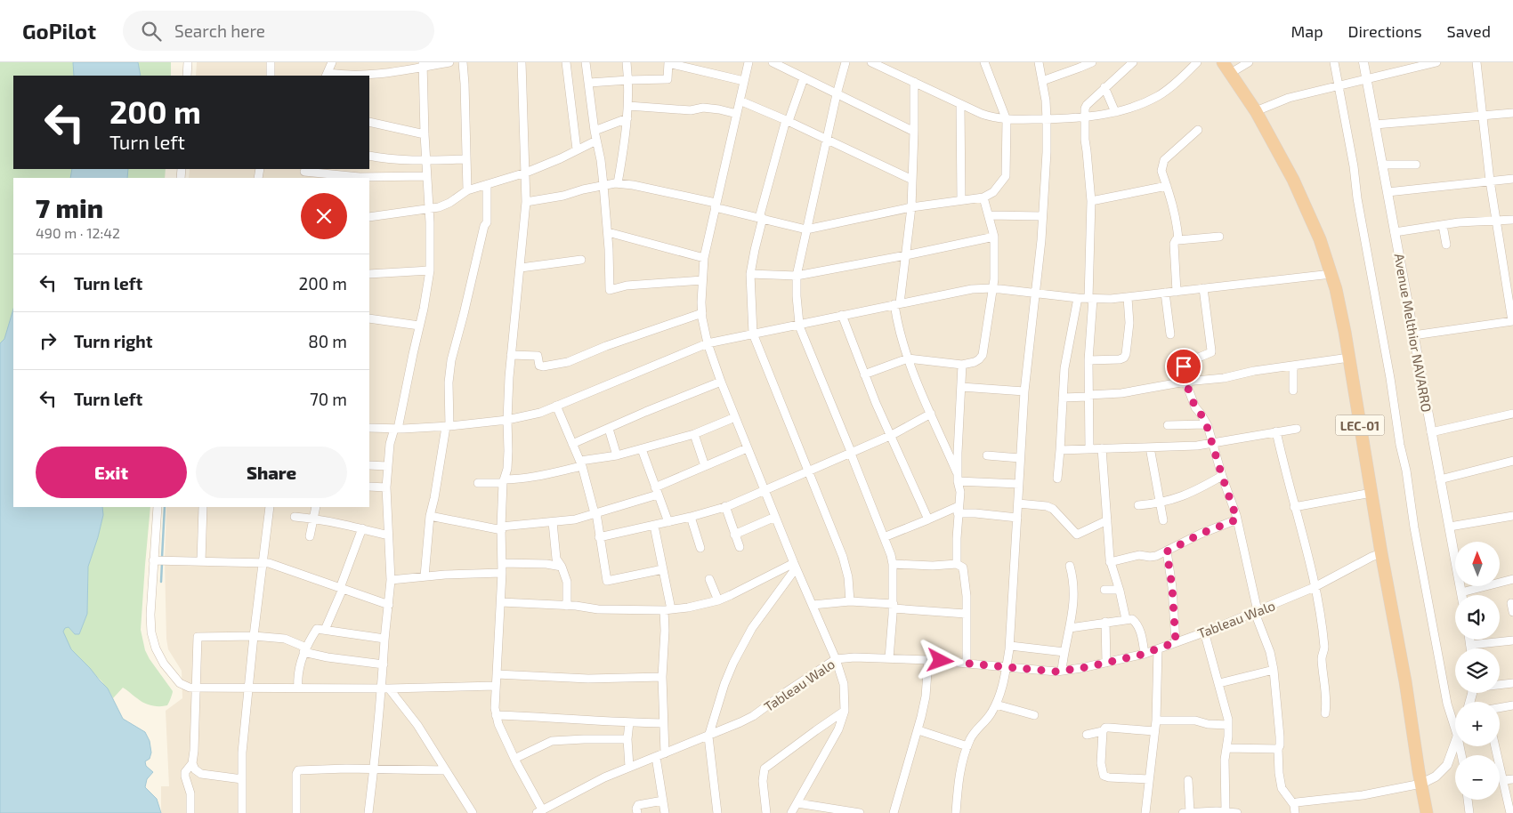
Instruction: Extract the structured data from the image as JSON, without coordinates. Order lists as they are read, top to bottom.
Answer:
{
  "streets": {
    "highway": ["LEC-01"],
    "street": ["Avenue Melthior NAVARRO", "Tableau Walo"]
  },
  "crossings": [
    ["LEC-01", "Tableau Walo"]
  ],
  "north": "top",
  "page": {
    "header": "GoPilot",
    "search": "Search here",
    "nav": ["Map", "Directions", "Saved"],
    "turn": ["200 m", "Turn left"],
    "heading": ["7 min", "490 m · 12:42"],
    "list": [
      {
        "name": "Turn left",
        "value": "200 m"
      },
      {
        "name": "Turn right",
        "value": "80 m"
      },
      {
        "name": "Turn left",
        "value": "70 m"
      }
    ],
    "buttons": ["Exit", "Share"],
    "map_buttons": ["+", "−"]
  }
}
